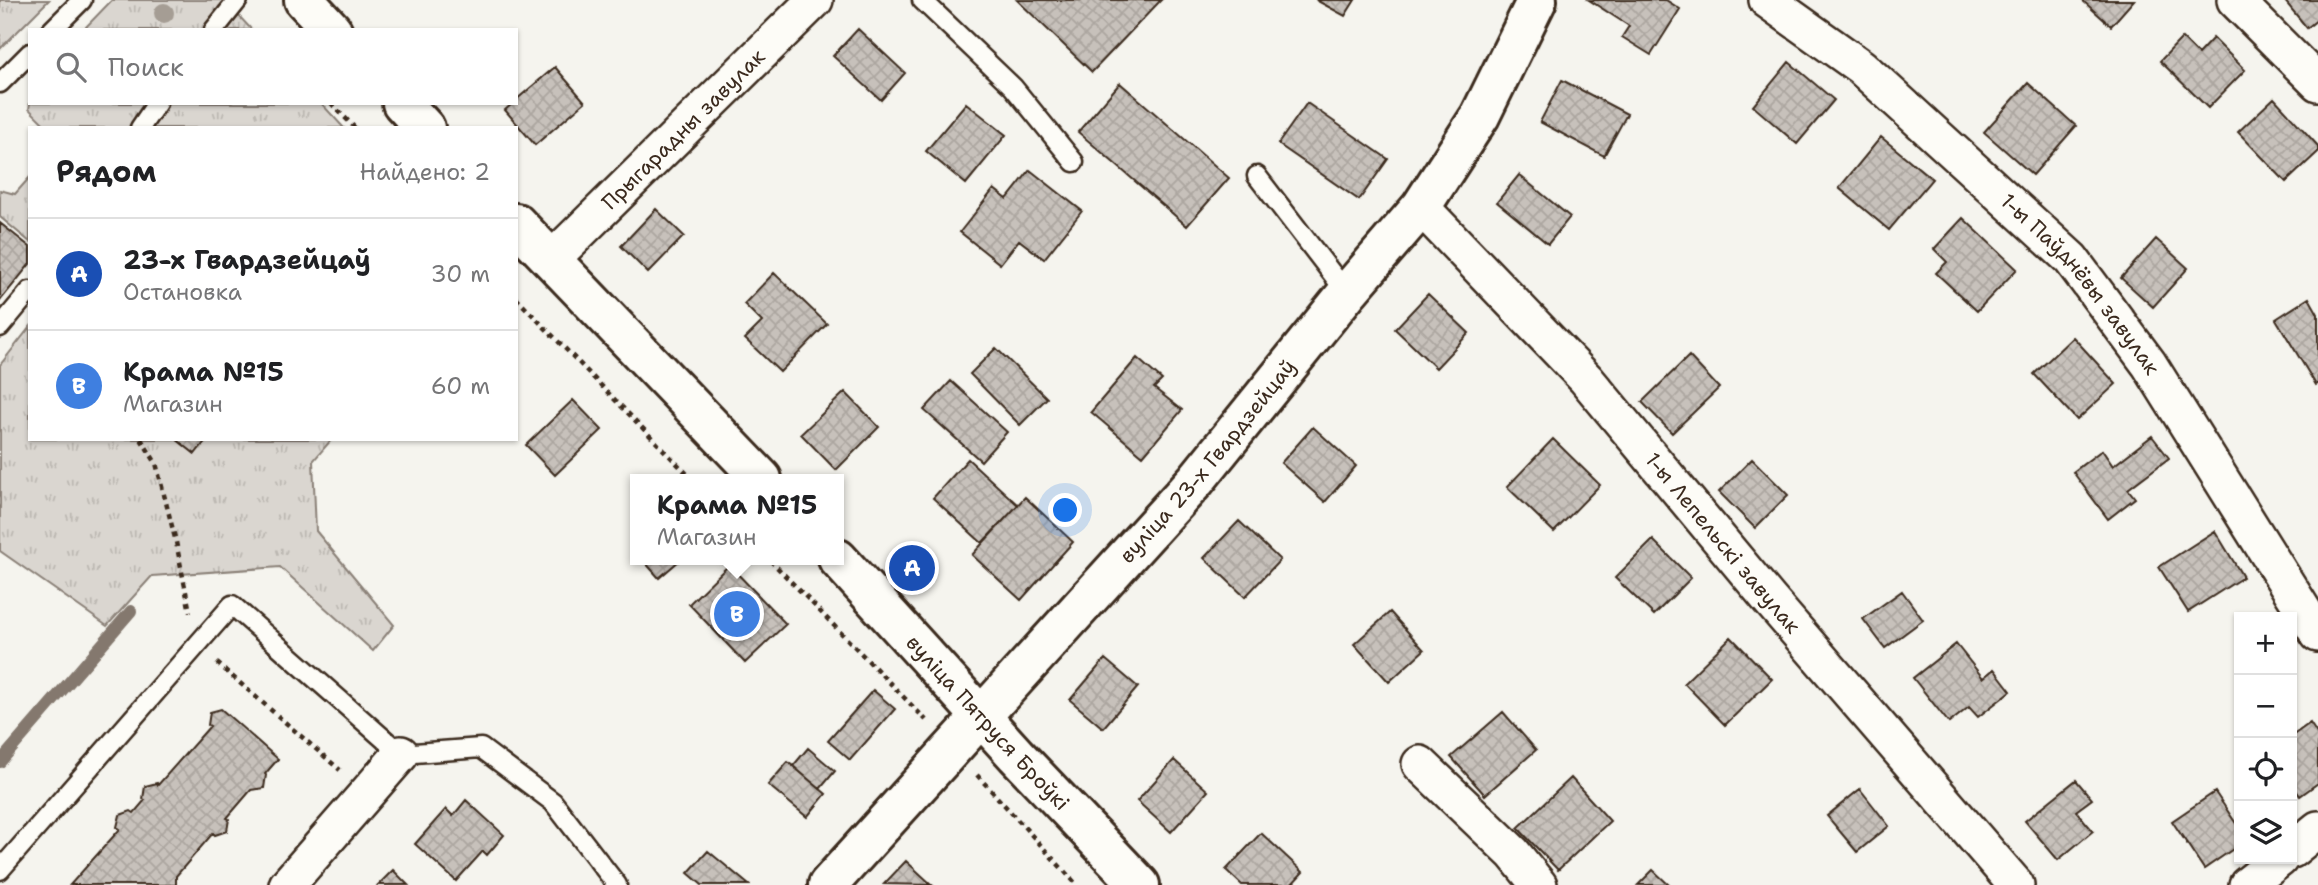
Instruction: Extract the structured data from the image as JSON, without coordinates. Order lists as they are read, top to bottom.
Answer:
{
  "streets": {
    "street": [
      "Прыгарадны завулак",
      "1-ы Паўднёвы завулак",
      "вуліца 23-х Гвардзейцаў",
      "1-ы Лепельскі завулак",
      "вуліца Пятруся Броўкі"
    ]
  },
  "crossings": [
    ["вуліца 23-х Гвардзейцаў", "1-ы Лепельскі завулак"],
    ["вуліца 23-х Гвардзейцаў", "вуліца Пятруся Броўкі"]
  ],
  "page": {
    "search": "Поиск",
    "heading": ["Рядом", "Найдено: 2"],
    "list": [
      {
        "mark": "A",
        "name": "23-х Гвардзейцаў",
        "note": "Остановка",
        "value": "30 m"
      },
      {
        "mark": "B",
        "name": "Крама №15",
        "note": "Магазин",
        "value": "60 m"
      }
    ],
    "popup": ["Крама №15", "Магазин"],
    "pins": ["A", "B"],
    "map_buttons": ["+", "−"]
  }
}
